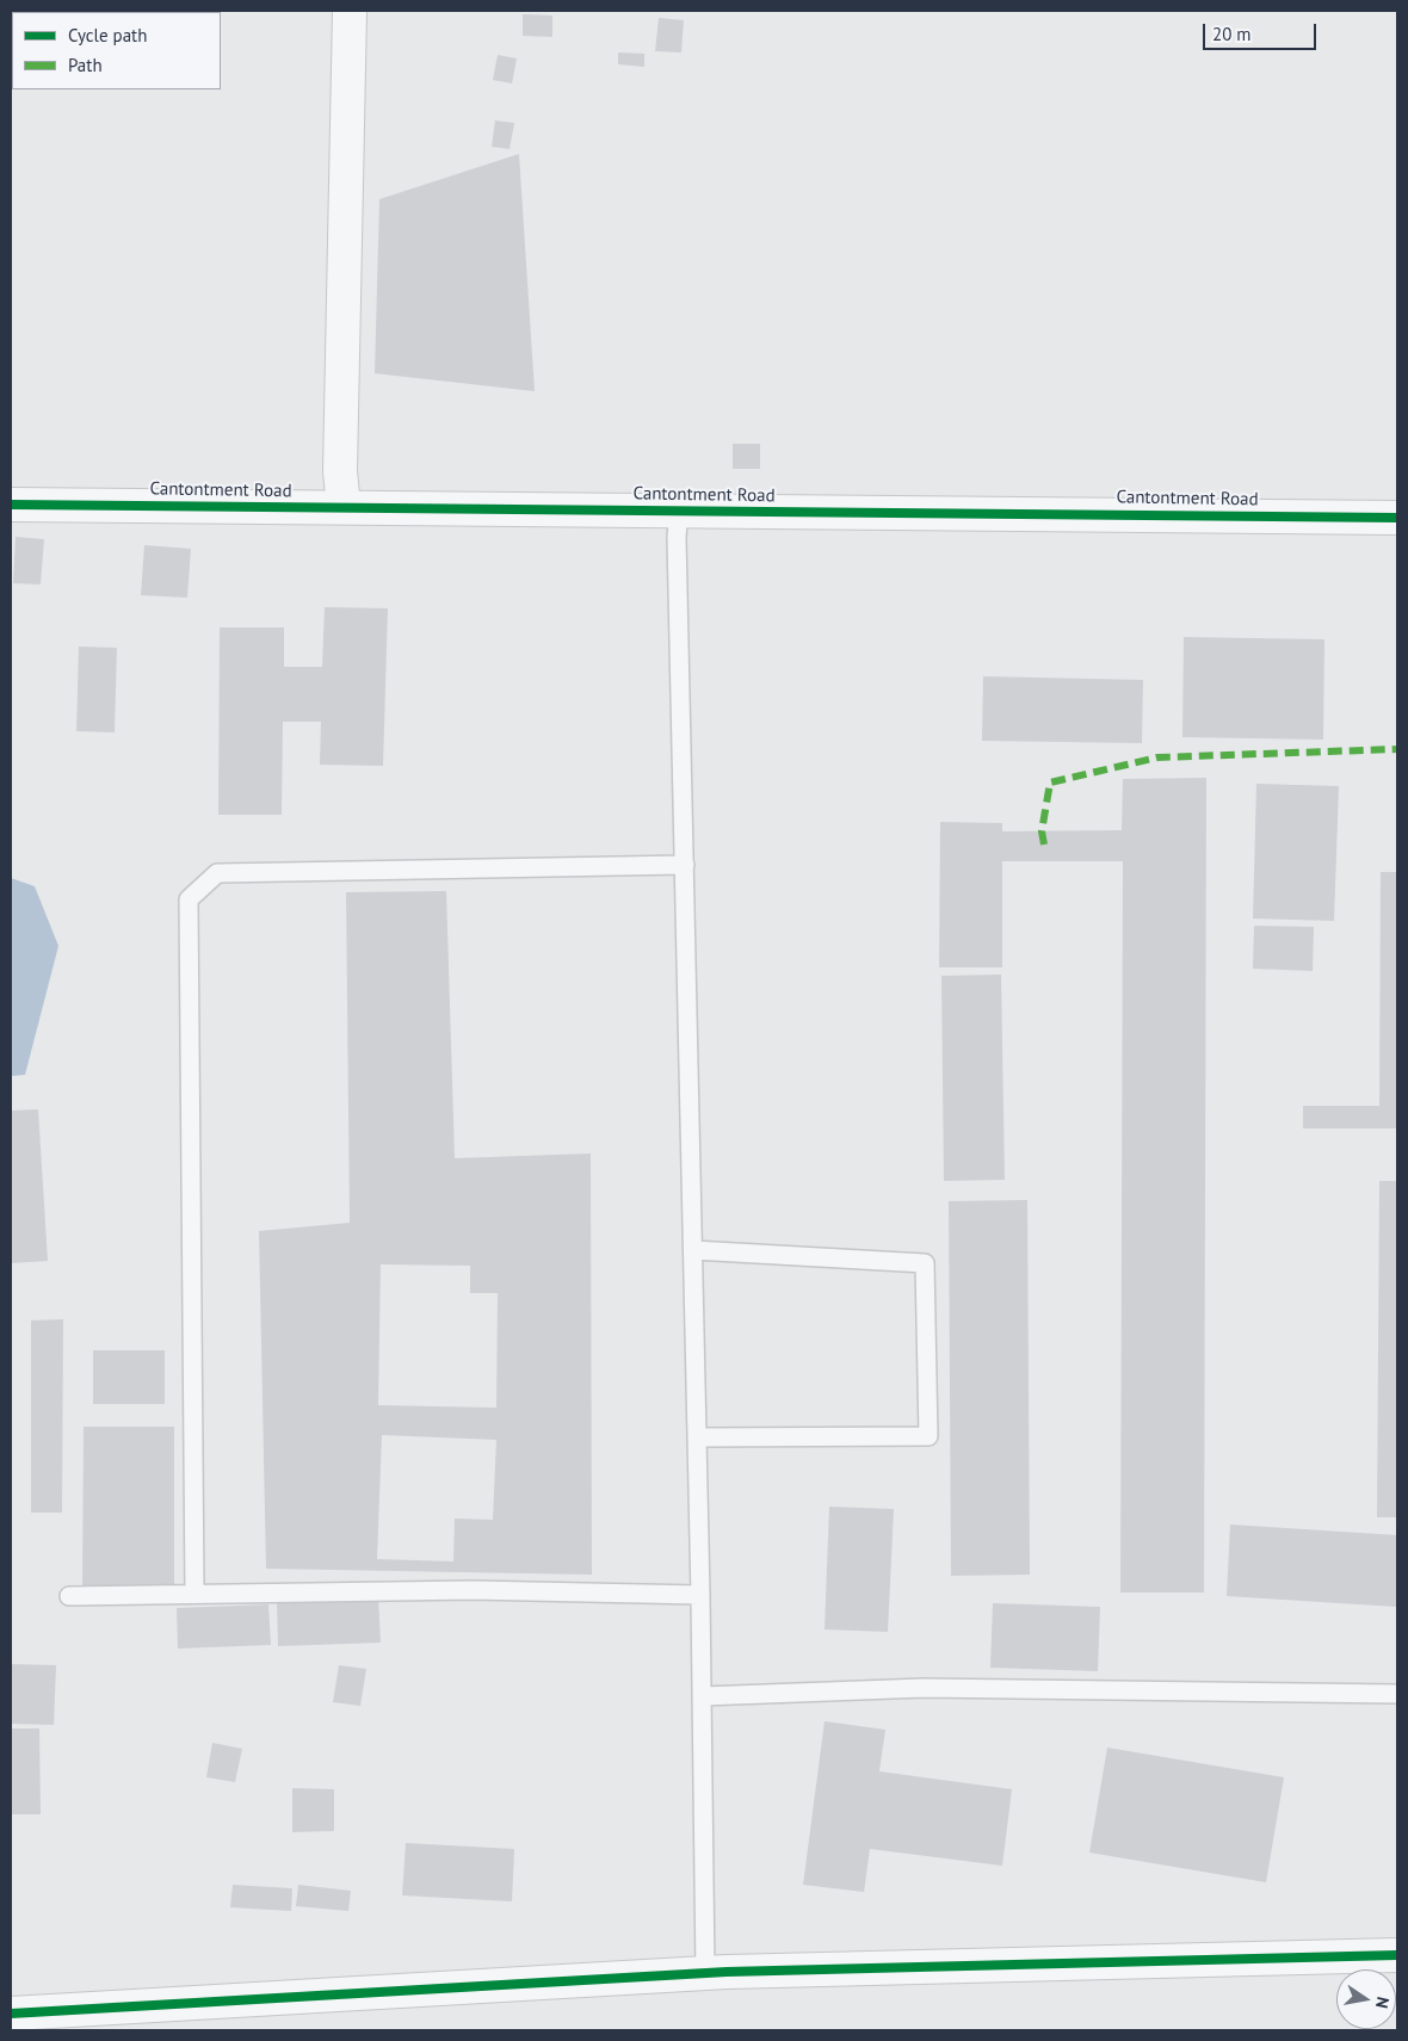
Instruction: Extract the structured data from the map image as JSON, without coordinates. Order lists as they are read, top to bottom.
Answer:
{
  "streets": {
    "street": ["Cantontment Road"]
  },
  "legend": ["Cycle path", "Path"],
  "scale_bar": "20 m",
  "north": "right"
}
